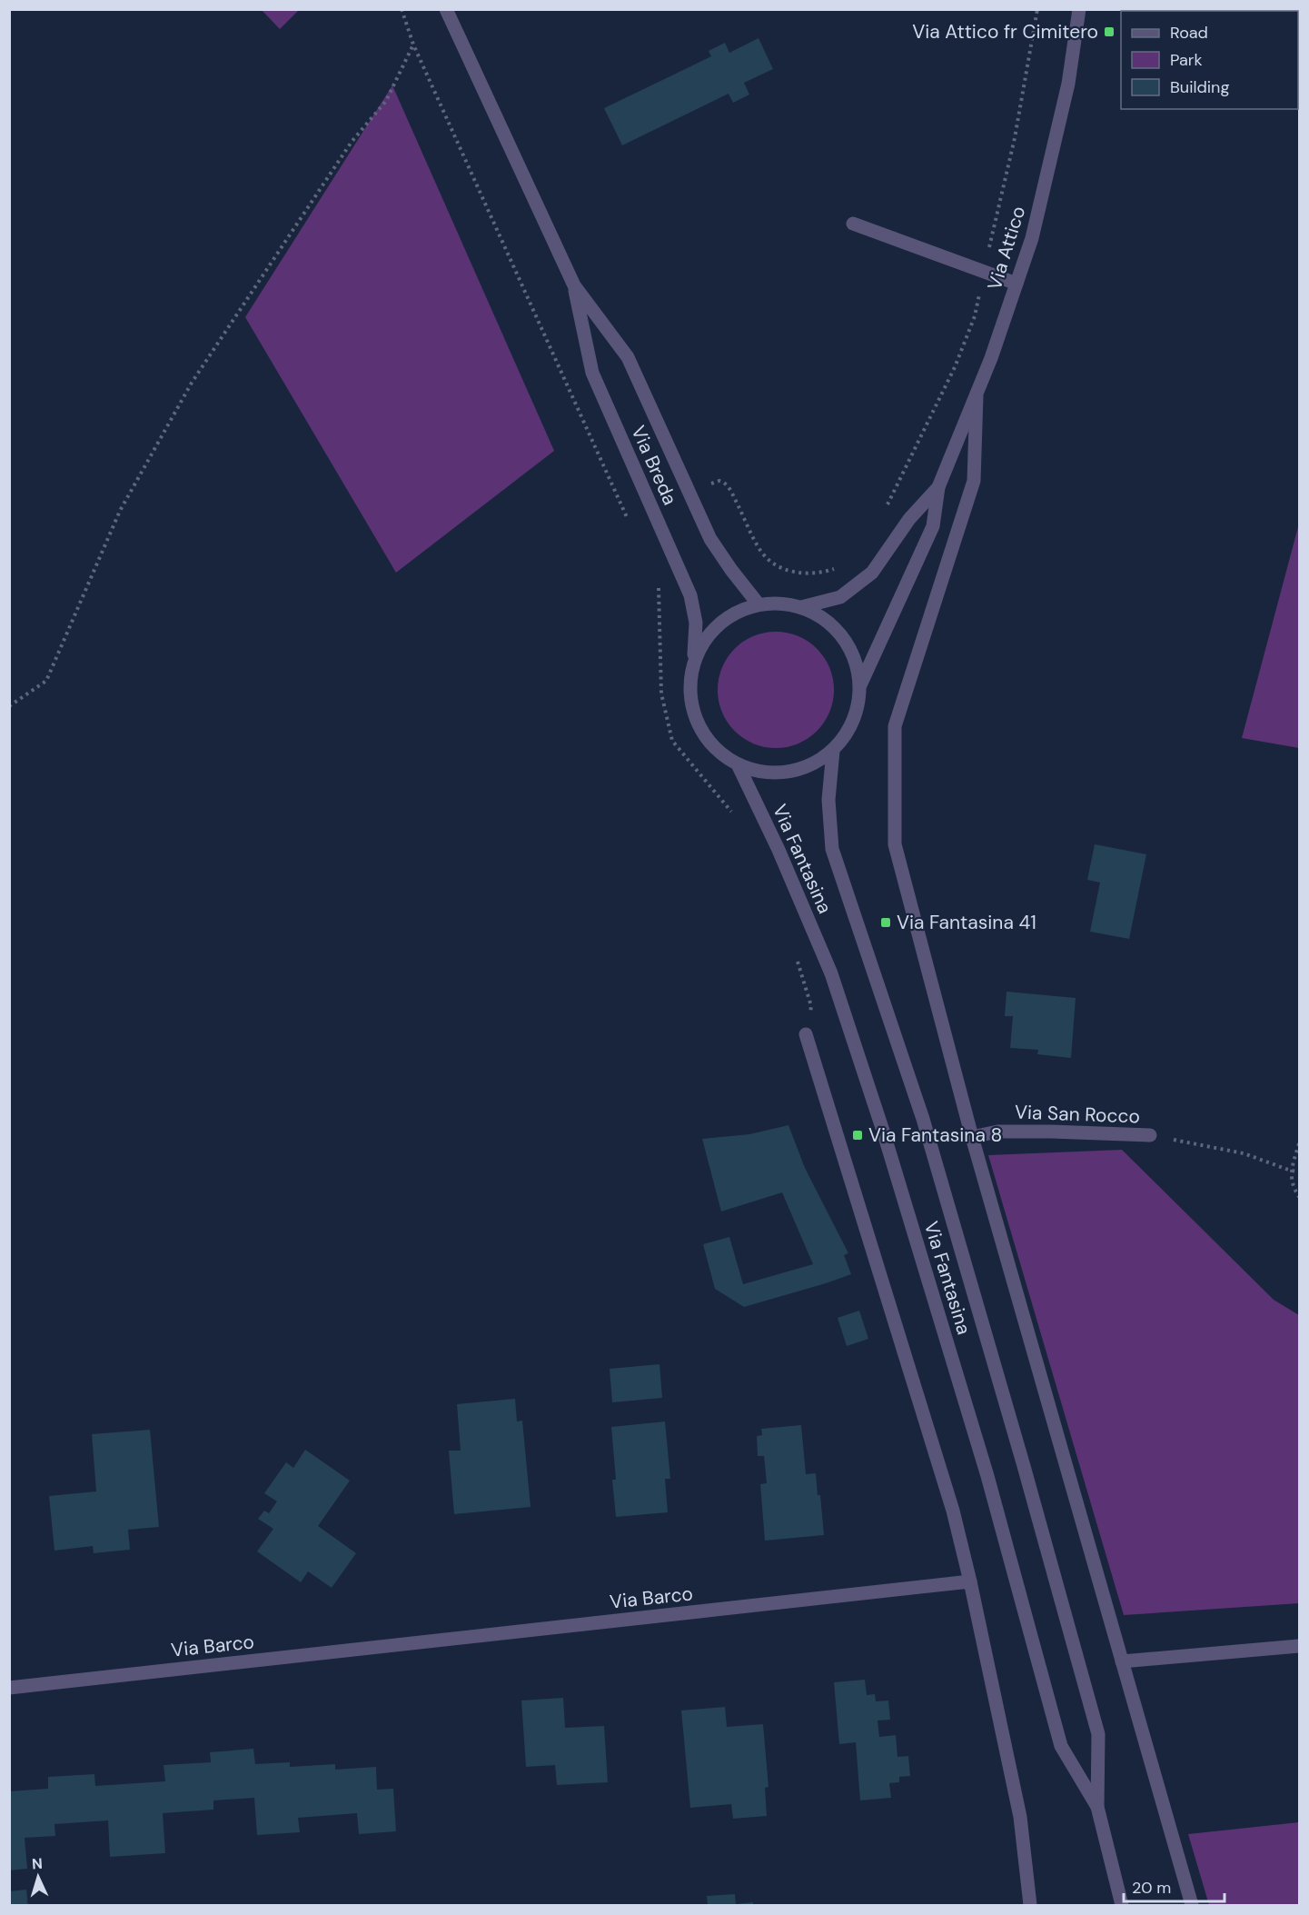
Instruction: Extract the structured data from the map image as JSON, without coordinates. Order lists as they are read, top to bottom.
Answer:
{
  "streets": {
    "street": [
      "Via Attico",
      "Via Breda",
      "Via Fantasina",
      "Via San Rocco",
      "Via Barco"
    ]
  },
  "crossings": [
    ["Via Attico", "Via Breda"],
    ["Via Attico", "Via Fantasina"],
    ["Via Breda", "Via Fantasina"]
  ],
  "places": {
    "transit": ["Via Attico fr Cimitero", "Via Fantasina 41", "Via Fantasina 8"]
  },
  "legend": ["Road", "Park", "Building"],
  "scale_bar": "20 m",
  "north": "top"
}
